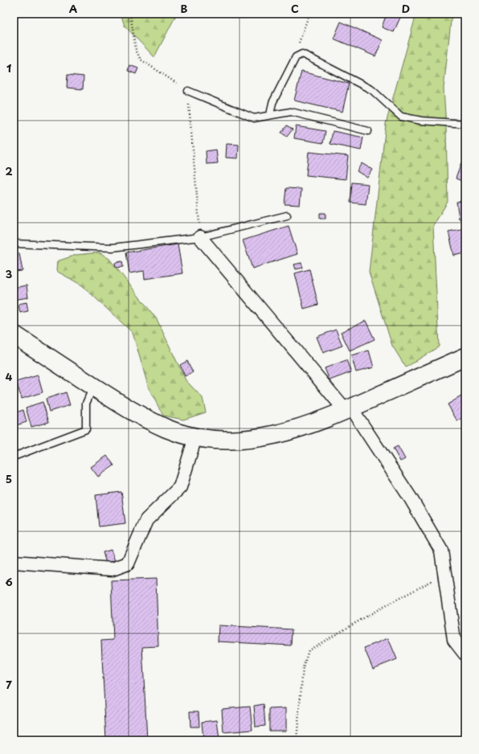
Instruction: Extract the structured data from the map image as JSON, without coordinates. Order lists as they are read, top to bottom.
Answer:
{
  "grid": {
    "columns": [
      "A",
      "B",
      "C",
      "D"
    ],
    "rows": [
      "1",
      "2",
      "3",
      "4",
      "5",
      "6",
      "7"
    ]
  }
}
